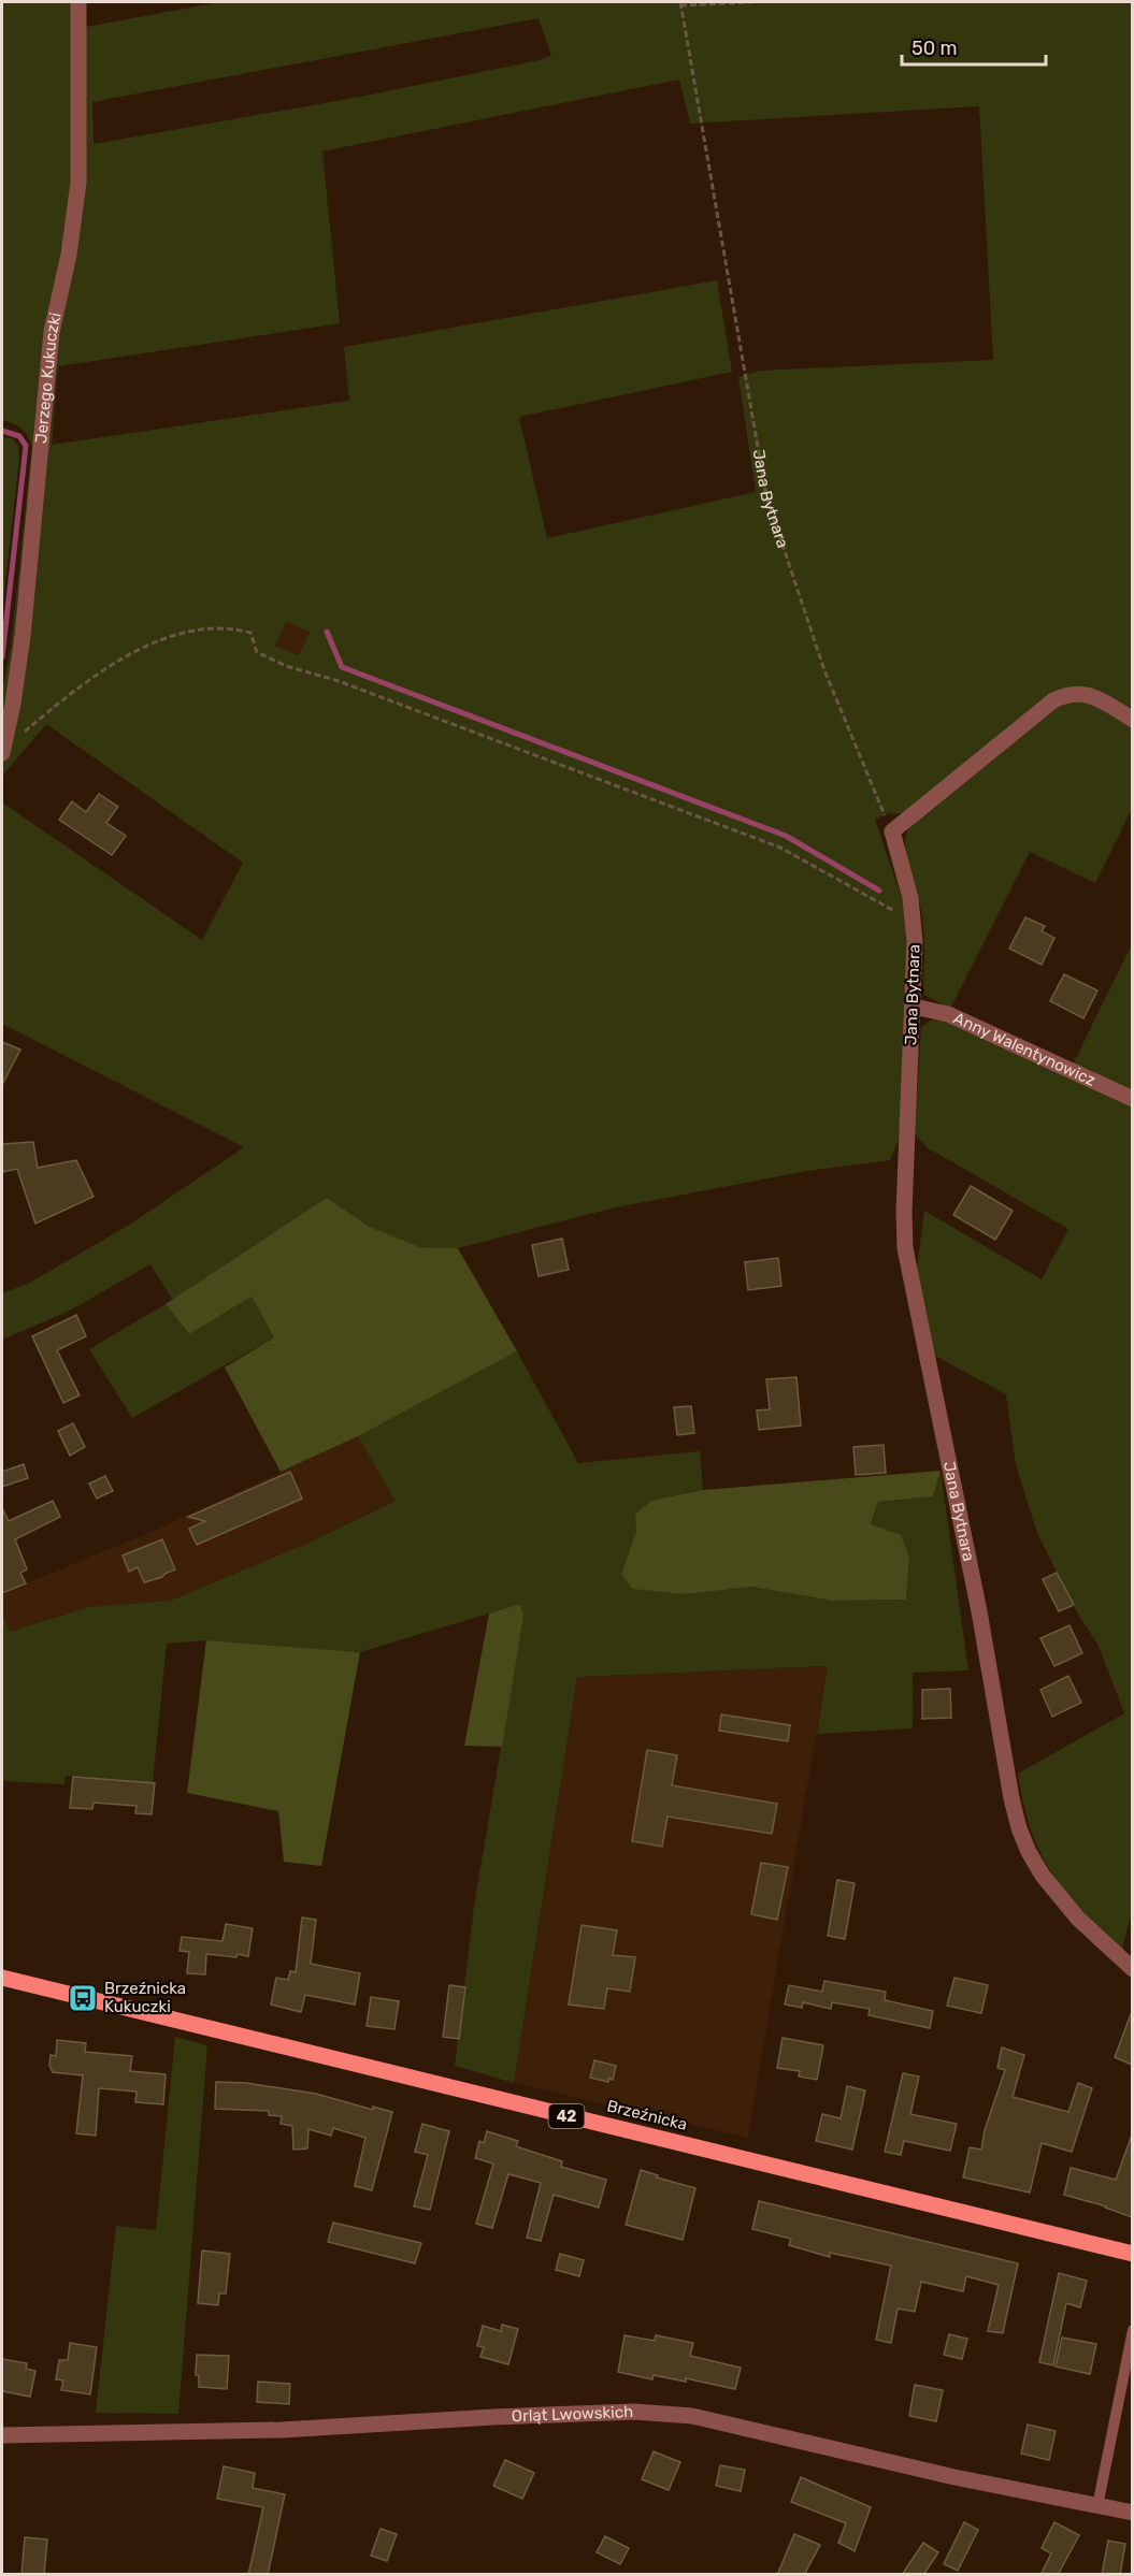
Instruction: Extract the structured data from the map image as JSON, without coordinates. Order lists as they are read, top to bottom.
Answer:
{
  "streets": {
    "main road": ["Brzeźnicka", "42"],
    "street": [
      "Jerzego Kukuczki",
      "Jana Bytnara",
      "Anny Walentynowicz",
      "Orląt Lwowskich"
    ]
  },
  "crossings": [
    ["Jana Bytnara", "Anny Walentynowicz"]
  ],
  "places": {
    "bus stop": ["Brzeźnicka Kukuczki"]
  },
  "scale_bar": "50 m"
}
